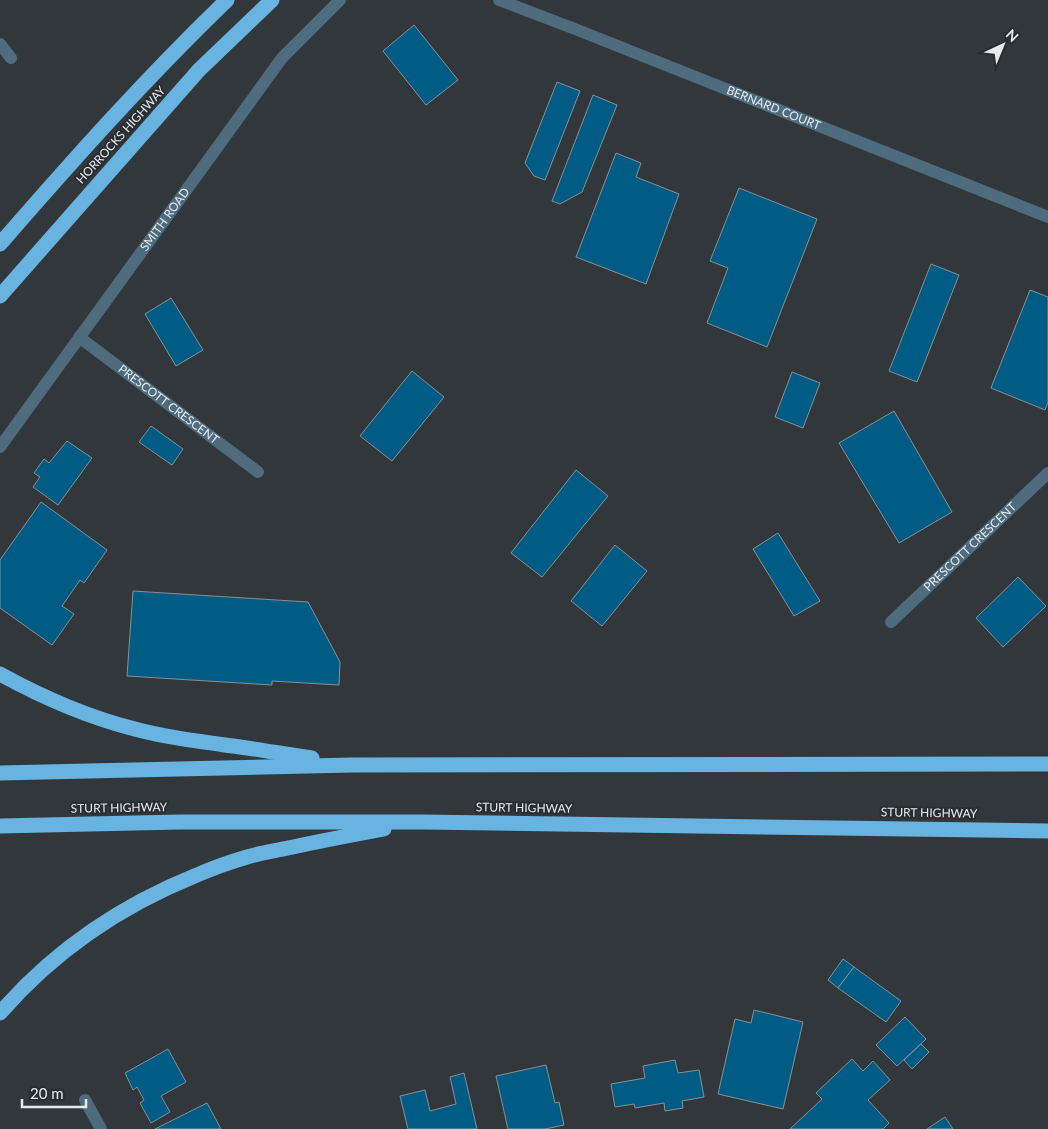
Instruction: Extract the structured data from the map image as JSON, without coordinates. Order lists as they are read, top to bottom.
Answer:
{
  "streets": {
    "highway": ["HORROCKS HIGHWAY", "STURT HIGHWAY"],
    "street": ["BERNARD COURT", "SMITH ROAD", "PRESCOTT CRESCENT"]
  },
  "crossings": [
    ["SMITH ROAD", "PRESCOTT CRESCENT"]
  ],
  "scale_bar": "20 m",
  "north": "top right"
}
